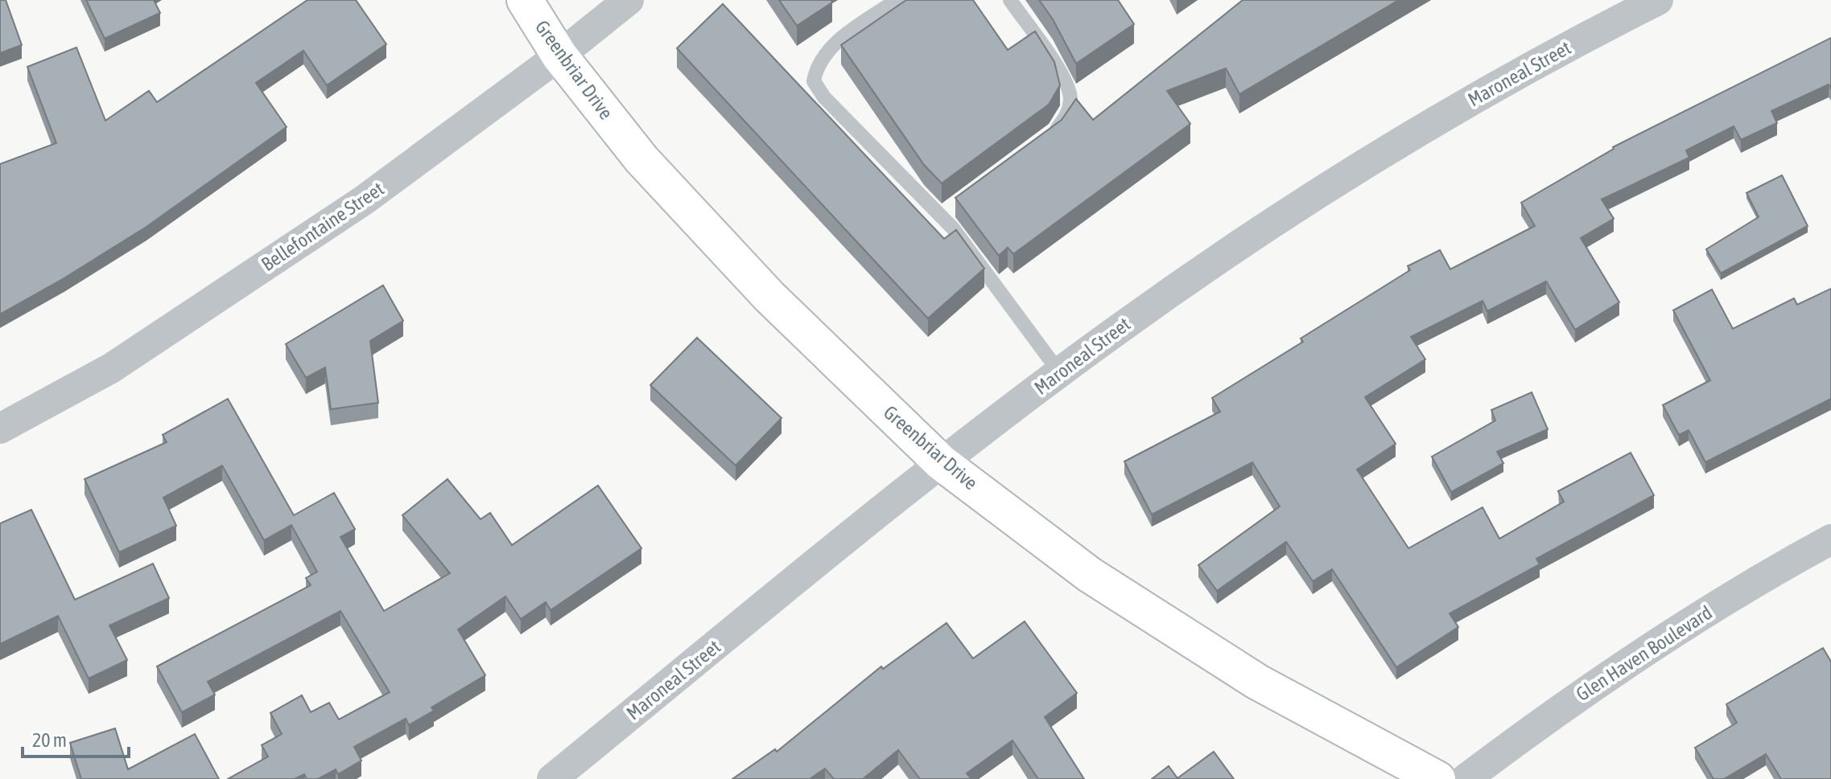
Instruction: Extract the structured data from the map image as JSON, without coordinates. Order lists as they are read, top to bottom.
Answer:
{
  "streets": {
    "main road": ["Greenbriar Drive"],
    "street": ["Maroneal Street", "Bellefontaine Street", "Glen Haven Boulevard"]
  },
  "crossings": [
    ["Greenbriar Drive", "Maroneal Street"],
    ["Greenbriar Drive", "Bellefontaine Street"]
  ],
  "scale_bar": "20 m"
}
